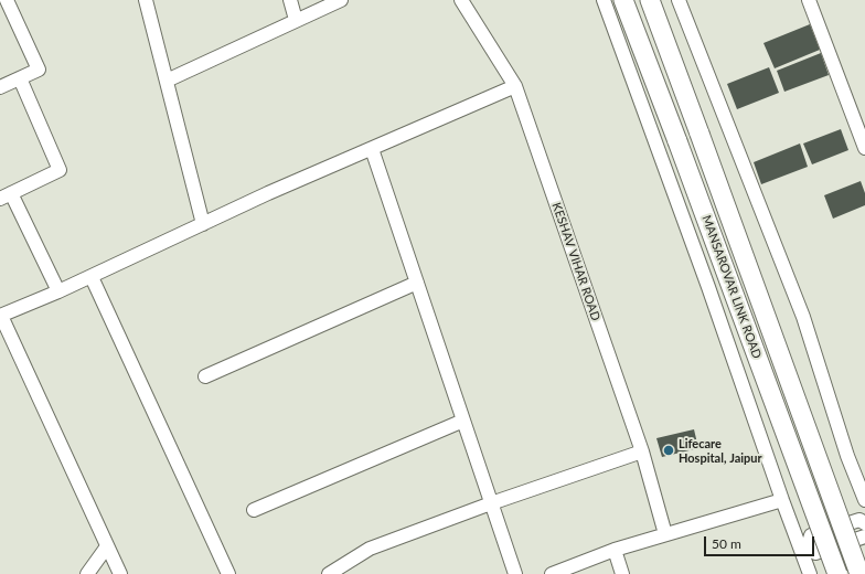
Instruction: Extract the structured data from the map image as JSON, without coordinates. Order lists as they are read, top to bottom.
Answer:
{
  "streets": {
    "street": ["KESHAV VIHAR ROAD", "MANSAROVAR LINK ROAD"]
  },
  "places": ["Lifecare Hospital, Jaipur"],
  "scale_bar": "50 m"
}
